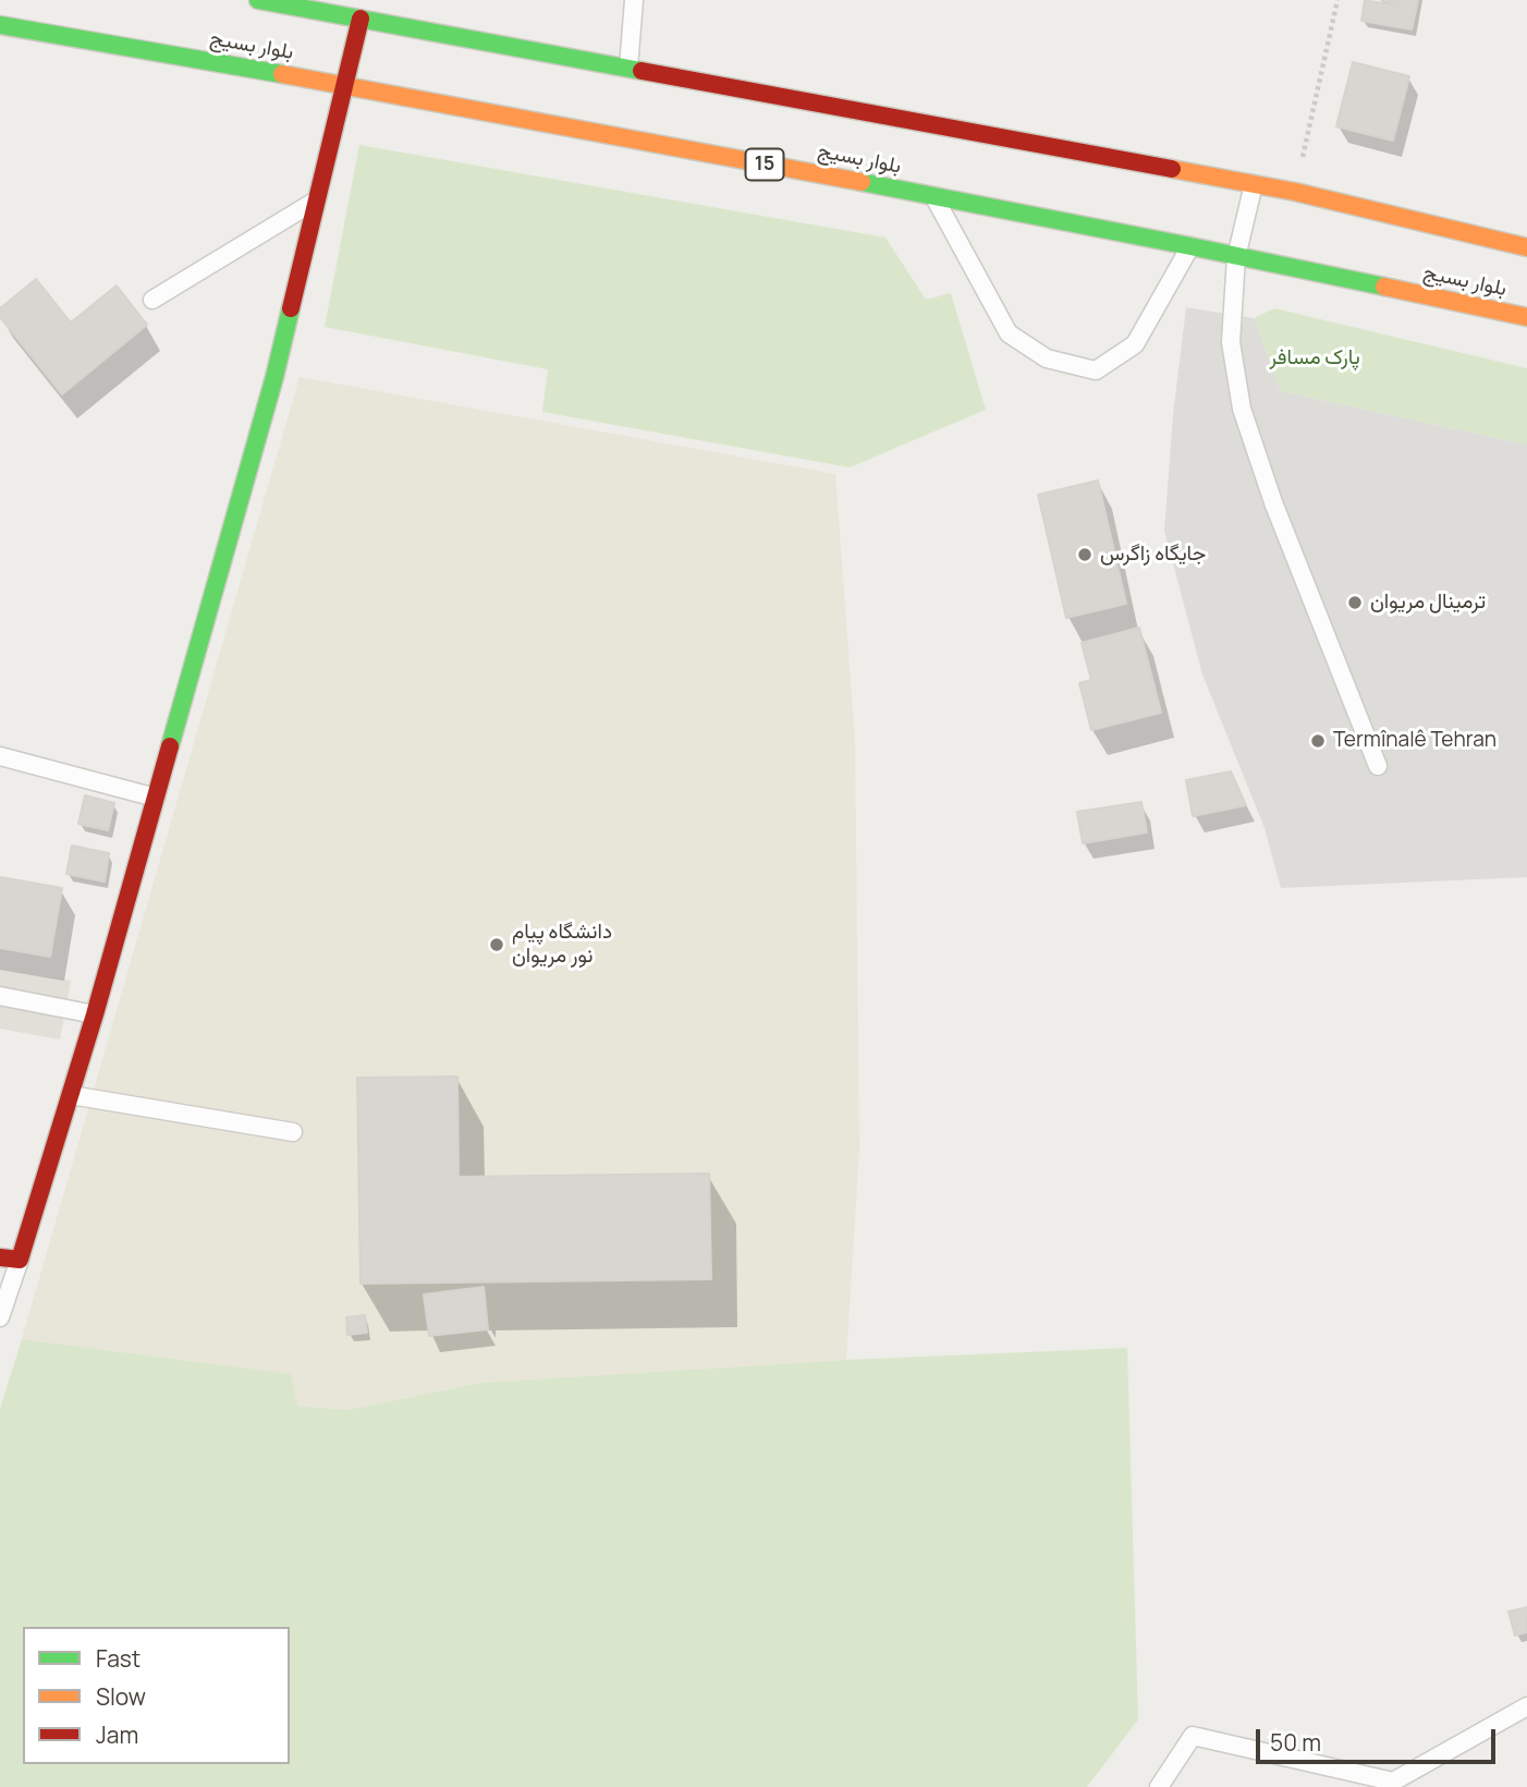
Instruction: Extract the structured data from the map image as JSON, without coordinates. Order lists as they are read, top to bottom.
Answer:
{
  "streets": {
    "main road": ["بلوار بسیج", "15"]
  },
  "parks": ["پارک مسافر"],
  "places": [
    "جایگاه زاگرس",
    "ترمینال مریوان",
    "Termînalê Tehran",
    "دانشگاه پیام نور مریوان"
  ],
  "legend": ["Fast", "Slow", "Jam"],
  "scale_bar": "50 m"
}
